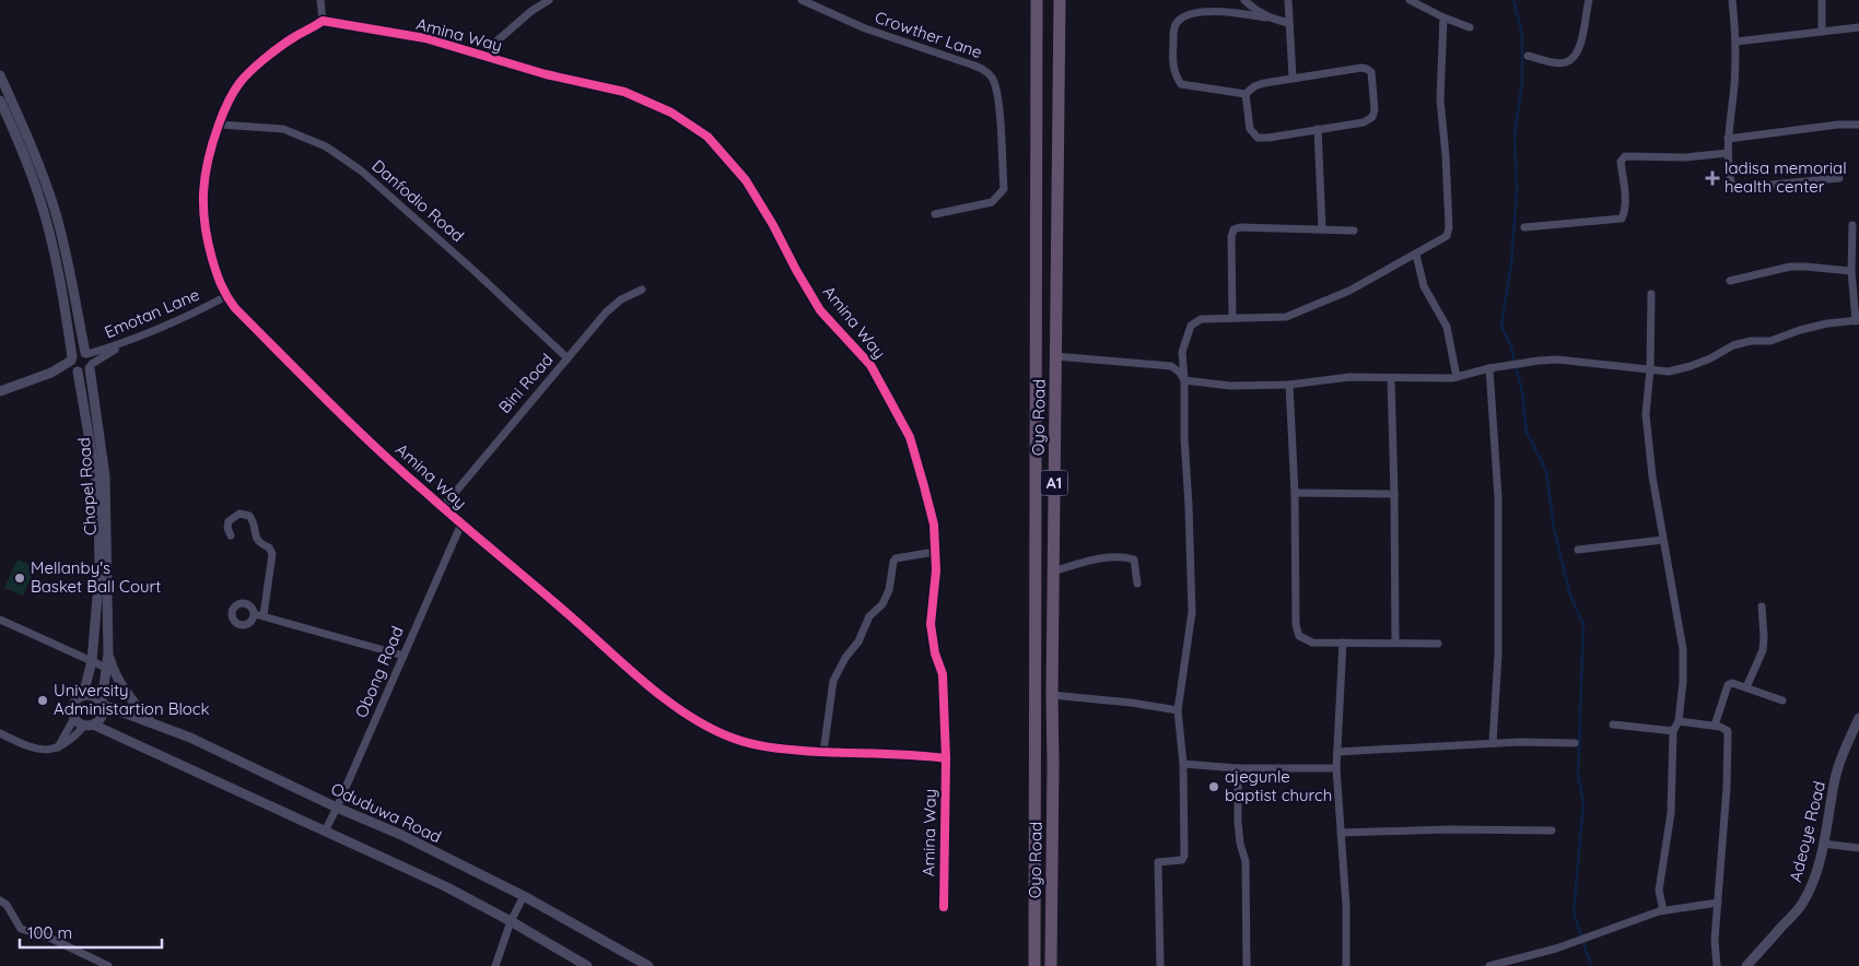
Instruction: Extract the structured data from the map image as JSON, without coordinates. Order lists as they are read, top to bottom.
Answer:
{
  "streets": {
    "highway": ["Oyo Road", "A1"],
    "street": [
      "Amina Way",
      "Crowther Lane",
      "Danfodio Road",
      "Emotan Lane",
      "Bini Road",
      "Chapel Road",
      "Obong Road",
      "Oduduwa Road",
      "Adeoye Road"
    ]
  },
  "crossings": [
    ["Amina Way", "Danfodio Road"],
    ["Amina Way", "Emotan Lane"],
    ["Amina Way", "Bini Road"],
    ["Amina Way", "Obong Road"],
    ["Danfodio Road", "Bini Road"],
    ["Emotan Lane", "Chapel Road"],
    ["Chapel Road", "Oduduwa Road"],
    ["Obong Road", "Oduduwa Road"]
  ],
  "places": {
    "health": ["ladisa memorial health center"],
    "other": ["Mellanby's Basket Ball Court", "University Administartion Block", "ajegunle baptist church"]
  },
  "scale_bar": "100 m"
}
